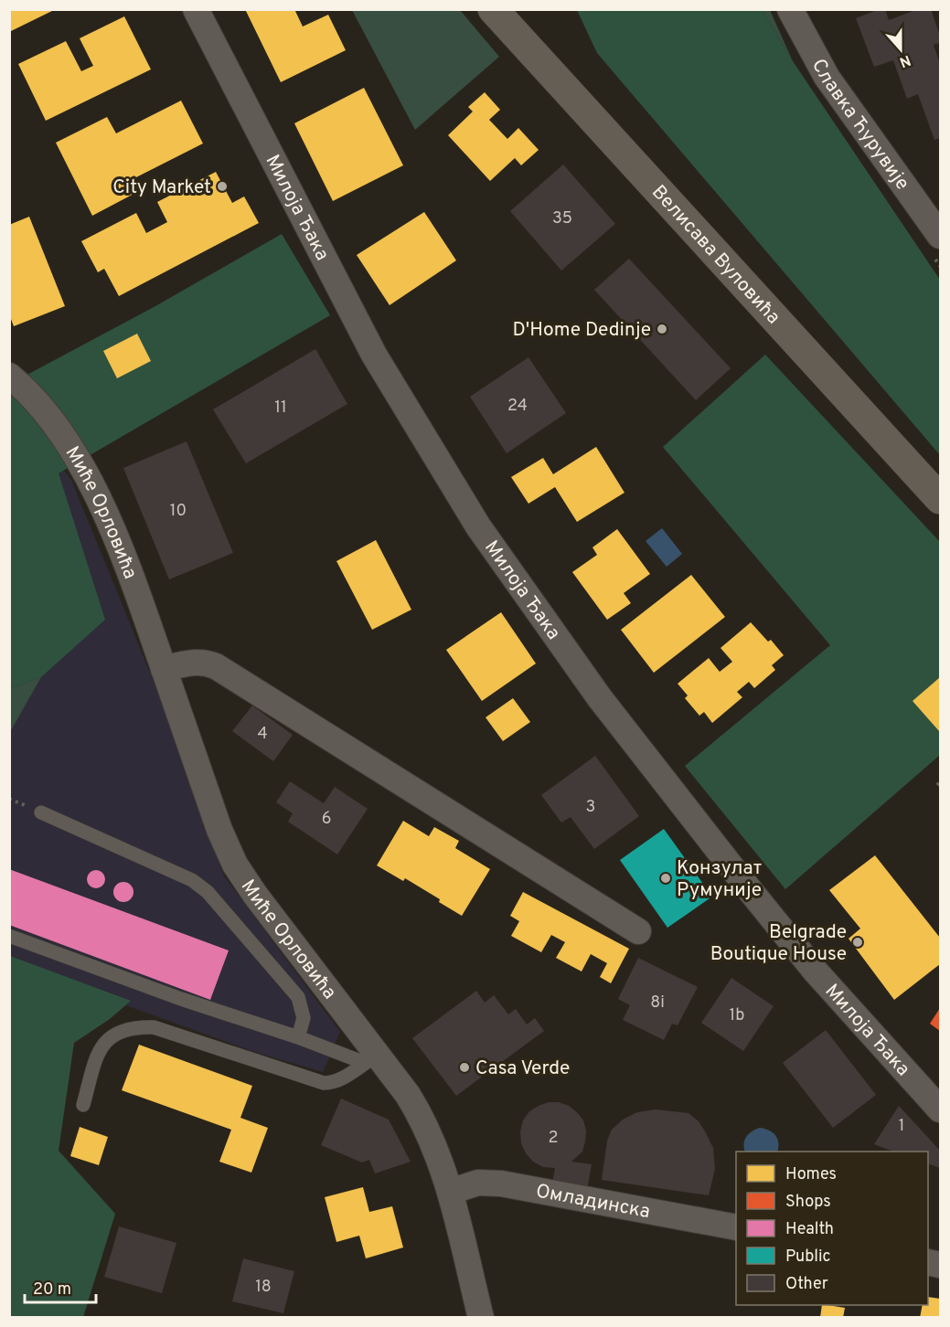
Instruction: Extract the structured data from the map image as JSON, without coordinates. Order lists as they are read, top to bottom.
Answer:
{
  "streets": {
    "street": [
      "Славка Ћурувије",
      "Милоја Ђака",
      "Велисава Вуловића",
      "Миће Орловића",
      "Омладинска"
    ]
  },
  "crossings": [
    ["Миће Орловића", "Омладинска"]
  ],
  "places": [
    "City Market",
    "D'Home Dedinje",
    "Конзулат Румуније",
    "Belgrade Boutique House",
    "Casa Verde"
  ],
  "house_numbers": [
    "35",
    "24",
    "11",
    "10",
    "4",
    "3",
    "6",
    "8i",
    "1b",
    "1",
    "2",
    "18"
  ],
  "legend": [
    "Homes",
    "Shops",
    "Health",
    "Public",
    "Other"
  ],
  "scale_bar": "20 m",
  "north": "bottom"
}
